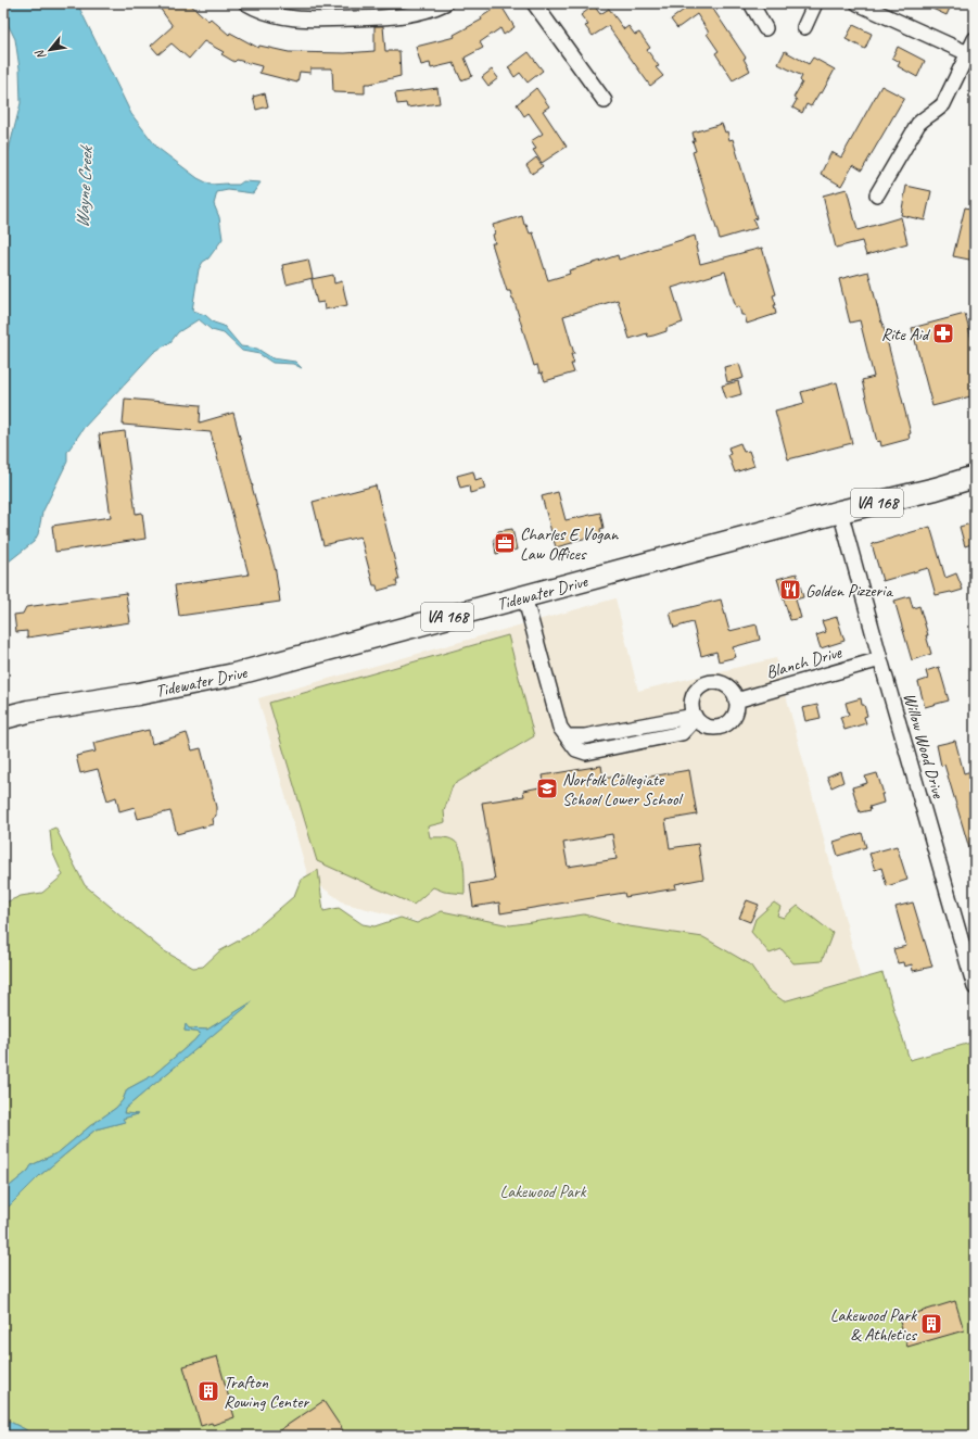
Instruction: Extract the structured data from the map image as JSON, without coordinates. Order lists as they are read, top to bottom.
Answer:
{
  "streets": {
    "highway": ["VA 168", "Tidewater Drive"],
    "street": ["Blanch Drive", "Willow Wood Drive"]
  },
  "crossings": [
    ["Tidewater Drive", "Willow Wood Drive"],
    ["Blanch Drive", "Willow Wood Drive"]
  ],
  "water": ["Wayne Creek"],
  "parks": ["Lakewood Park"],
  "places": {
    "pharmacy": ["Rite Aid"],
    "office": ["Charles E Vogan Law Offices"],
    "restaurant": ["Golden Pizzeria"],
    "school or university": ["Norfolk Collegiate School Lower School"],
    "building": ["Lakewood Park & Athletics", "Trafton Rowing Center"]
  },
  "north": "bottom left"
}
